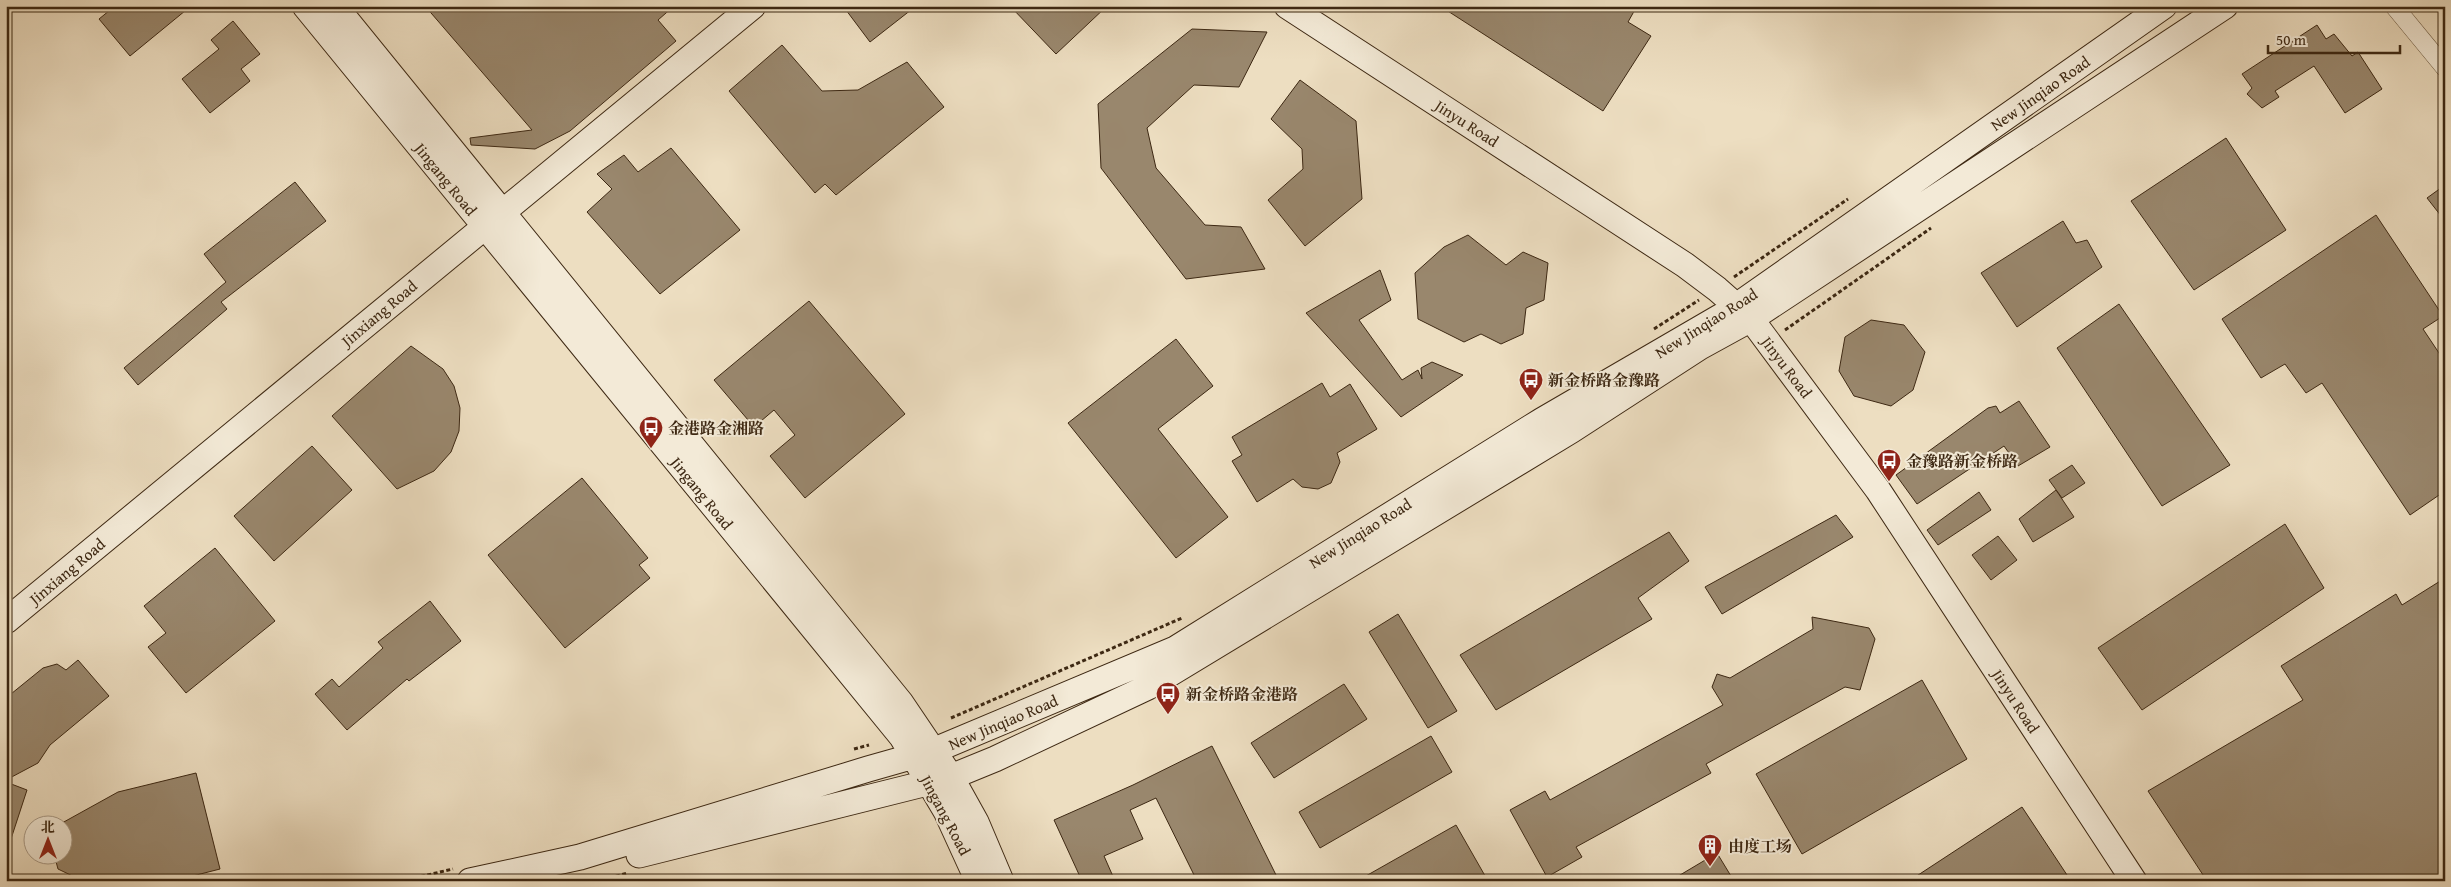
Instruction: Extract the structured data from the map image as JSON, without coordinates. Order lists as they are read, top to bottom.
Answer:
{
  "streets": {
    "street": [
      "New Jinqiao Road",
      "Jinyu Road",
      "Jingang Road",
      "Jinxiang Road"
    ]
  },
  "crossings": [
    ["New Jinqiao Road", "Jinyu Road"],
    ["New Jinqiao Road", "Jingang Road"],
    ["Jingang Road", "Jinxiang Road"]
  ],
  "places": {
    "bus stop": [
      "新金桥路金豫路",
      "金港路金湘路",
      "金豫路新金桥路",
      "新金桥路金港路"
    ],
    "building": ["由度工场"]
  },
  "scale_bar": "50 m",
  "north": "top"
}
